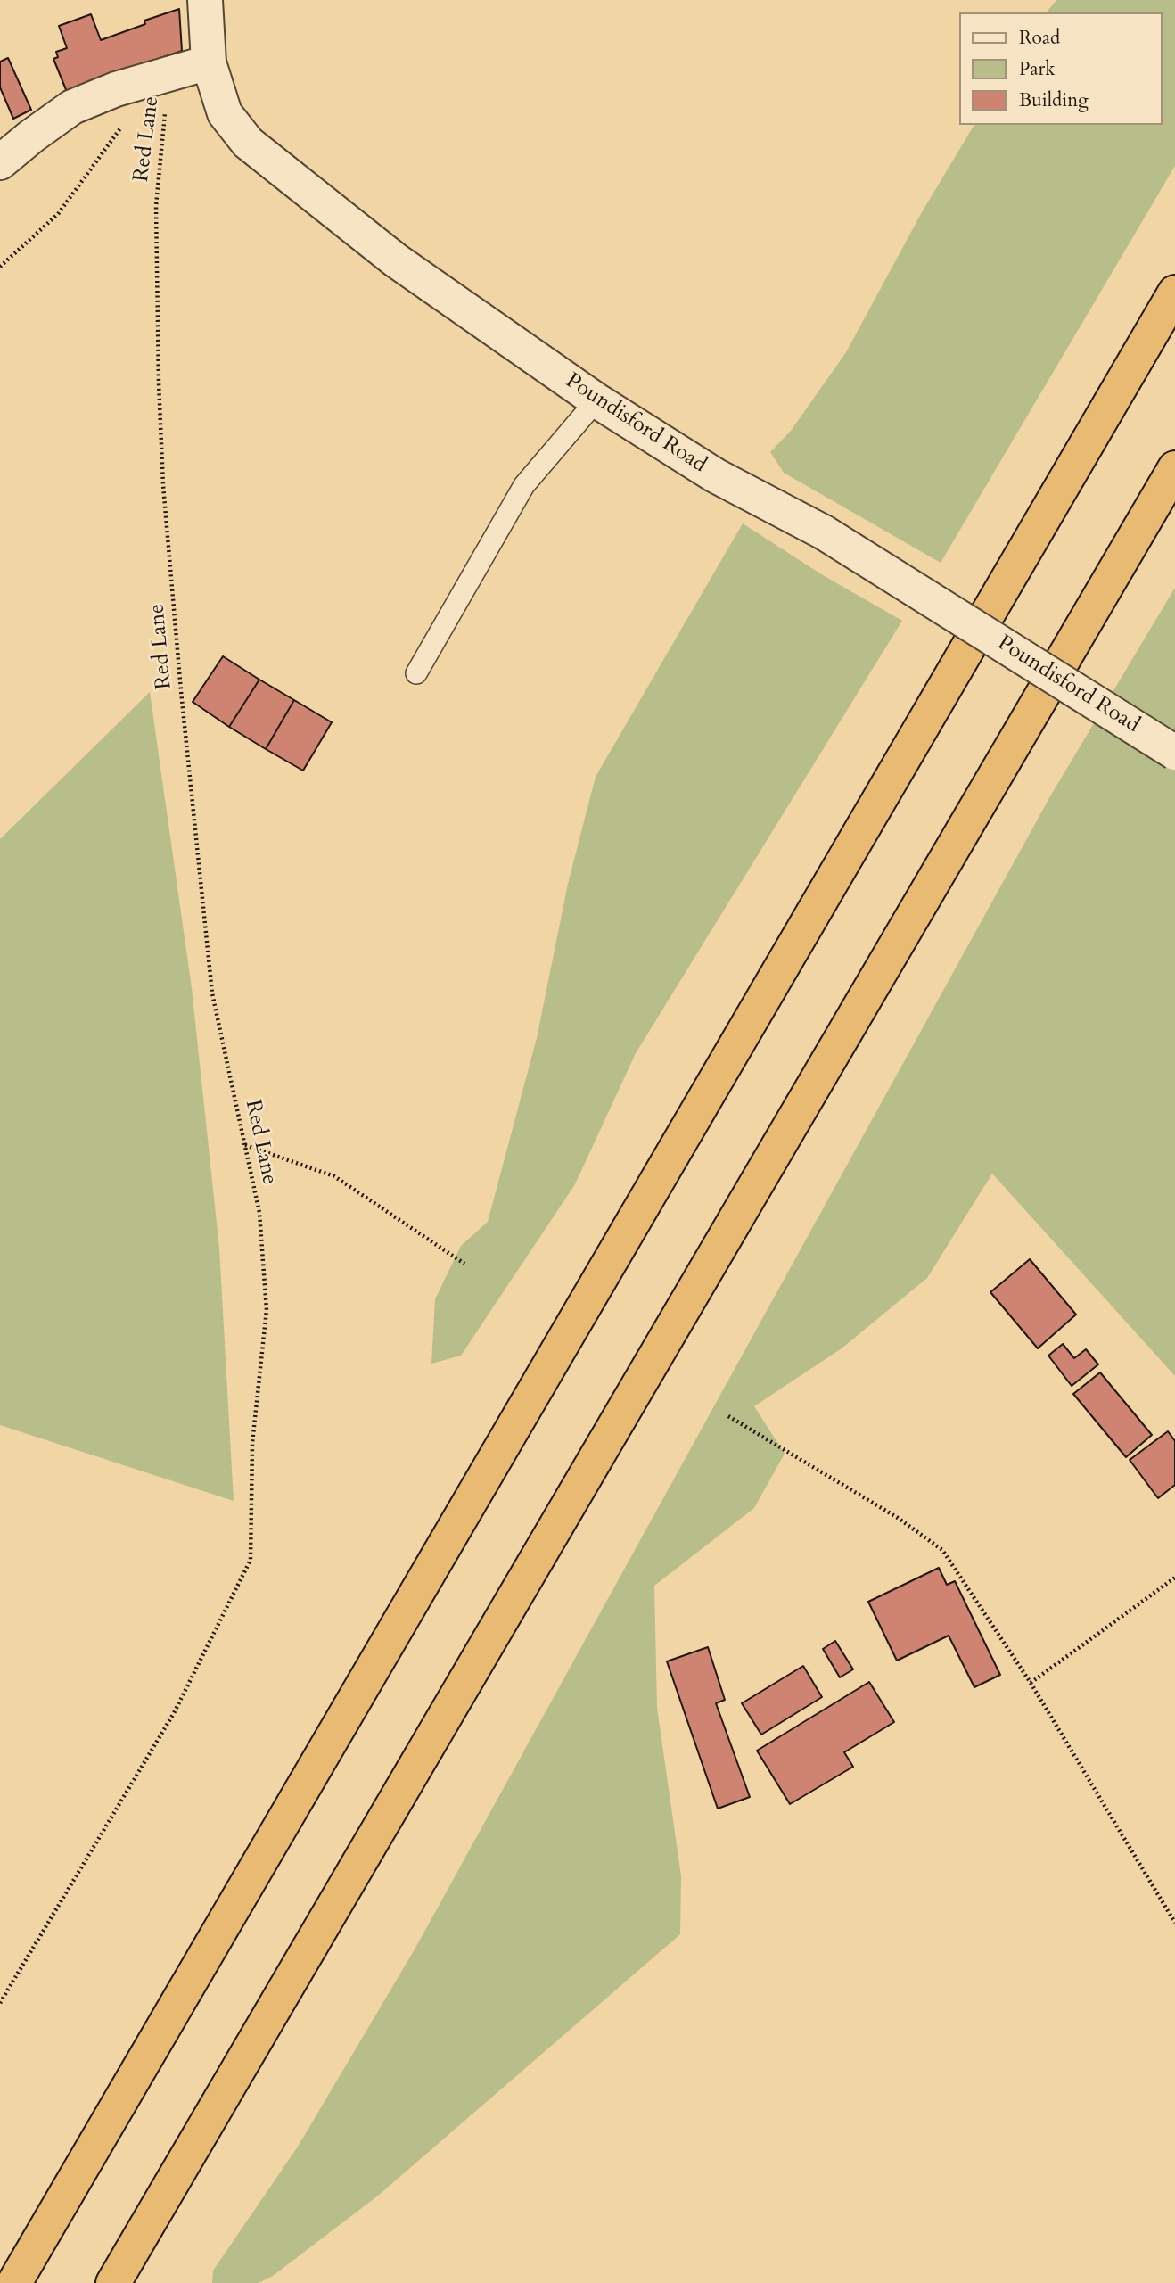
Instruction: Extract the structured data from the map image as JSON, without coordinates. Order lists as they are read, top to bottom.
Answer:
{
  "streets": {
    "street": ["Poundisford Road"],
    "path": ["Red Lane"]
  },
  "legend": ["Road", "Park", "Building"]
}
